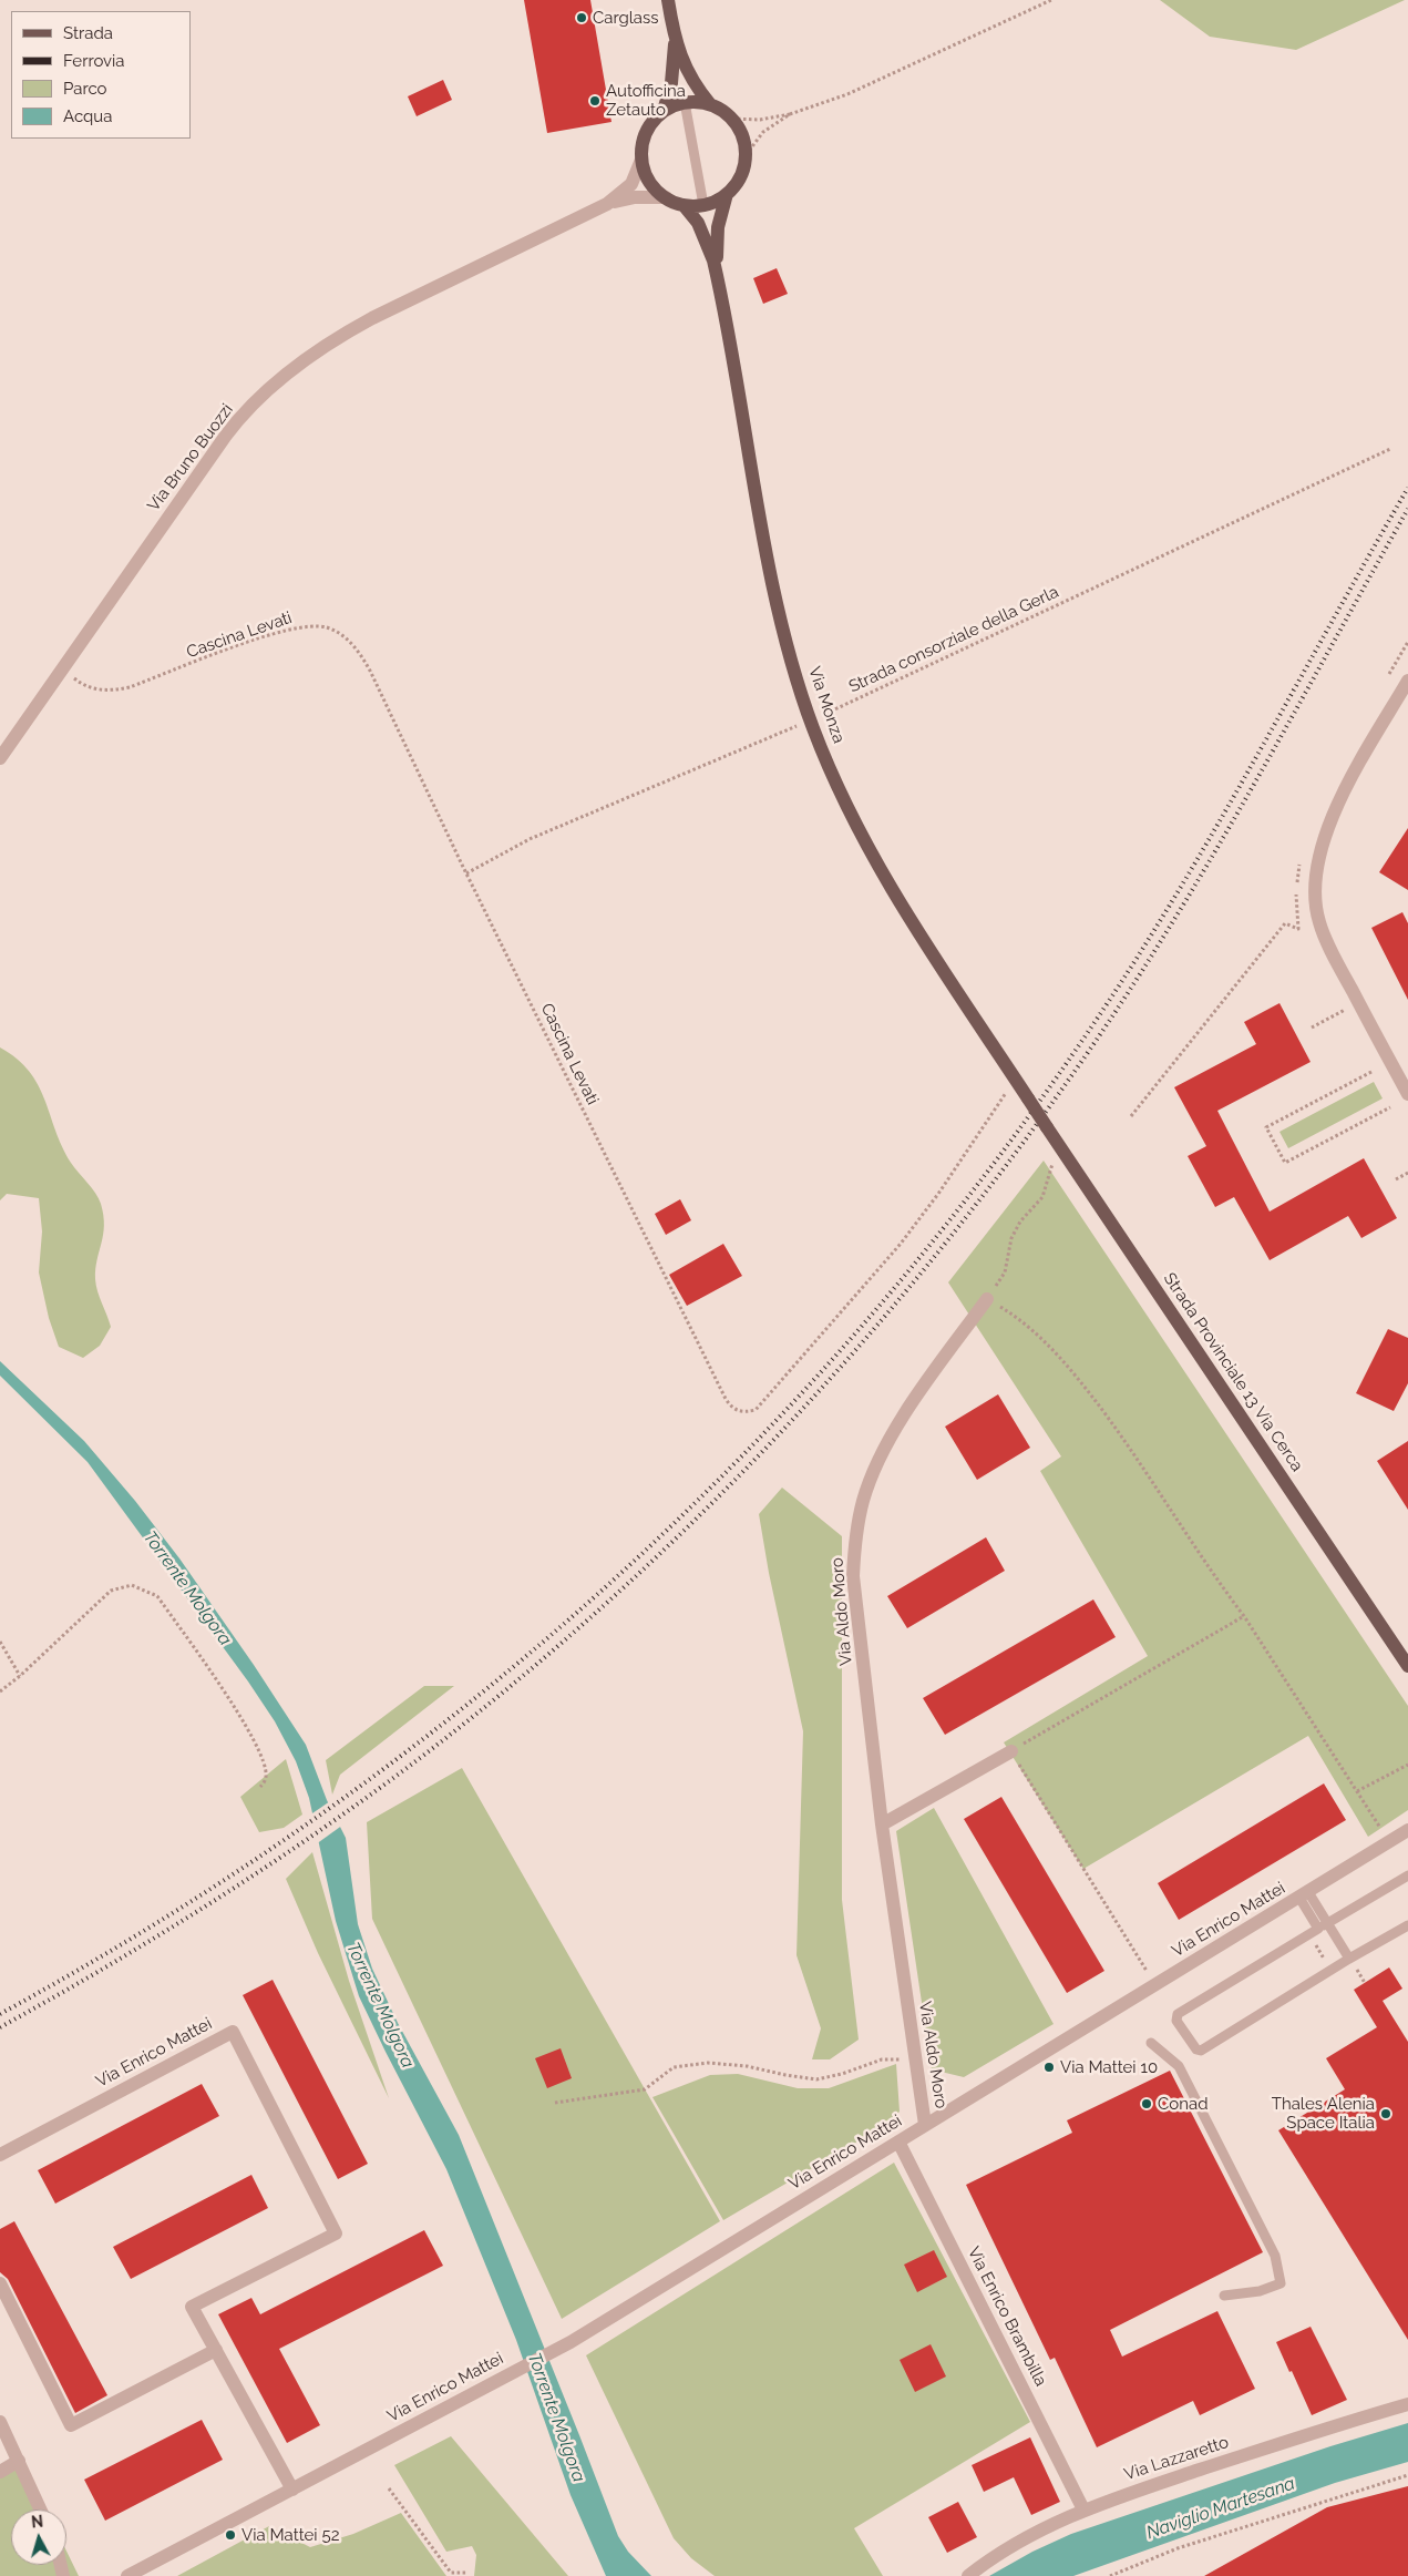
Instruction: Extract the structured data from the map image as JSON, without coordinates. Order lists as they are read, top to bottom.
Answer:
{
  "streets": {
    "main road": ["Via Monza", "Strada Provinciale 13 Via Cerca"],
    "street": [
      "Via Bruno Buozzi",
      "Via Aldo Moro",
      "Via Enrico Mattei",
      "Via Enrico Brambilla",
      "Via Lazzaretto"
    ],
    "path": ["Cascina Levati", "Strada consorziale della Gerla"]
  },
  "crossings": [
    ["Via Bruno Buozzi", "Cascina Levati"],
    ["Via Bruno Buozzi", "Via Monza"],
    ["Cascina Levati", "Strada consorziale della Gerla"],
    ["Strada consorziale della Gerla", "Via Monza"],
    ["Via Monza", "Strada Provinciale 13 Via Cerca"],
    ["Via Aldo Moro", "Via Enrico Mattei"],
    ["Via Enrico Mattei", "Via Enrico Brambilla"],
    ["Via Enrico Brambilla", "Via Lazzaretto"]
  ],
  "water": ["Torrente Molgora", "Naviglio Martesana"],
  "places": [
    "Carglass",
    "Autofficina Zetauto",
    "Via Mattei 10",
    "Conad",
    "Thales Alenia Space Italia",
    "Via Mattei 52"
  ],
  "legend": [
    "Strada",
    "Ferrovia",
    "Parco",
    "Acqua"
  ],
  "north": "top"
}
